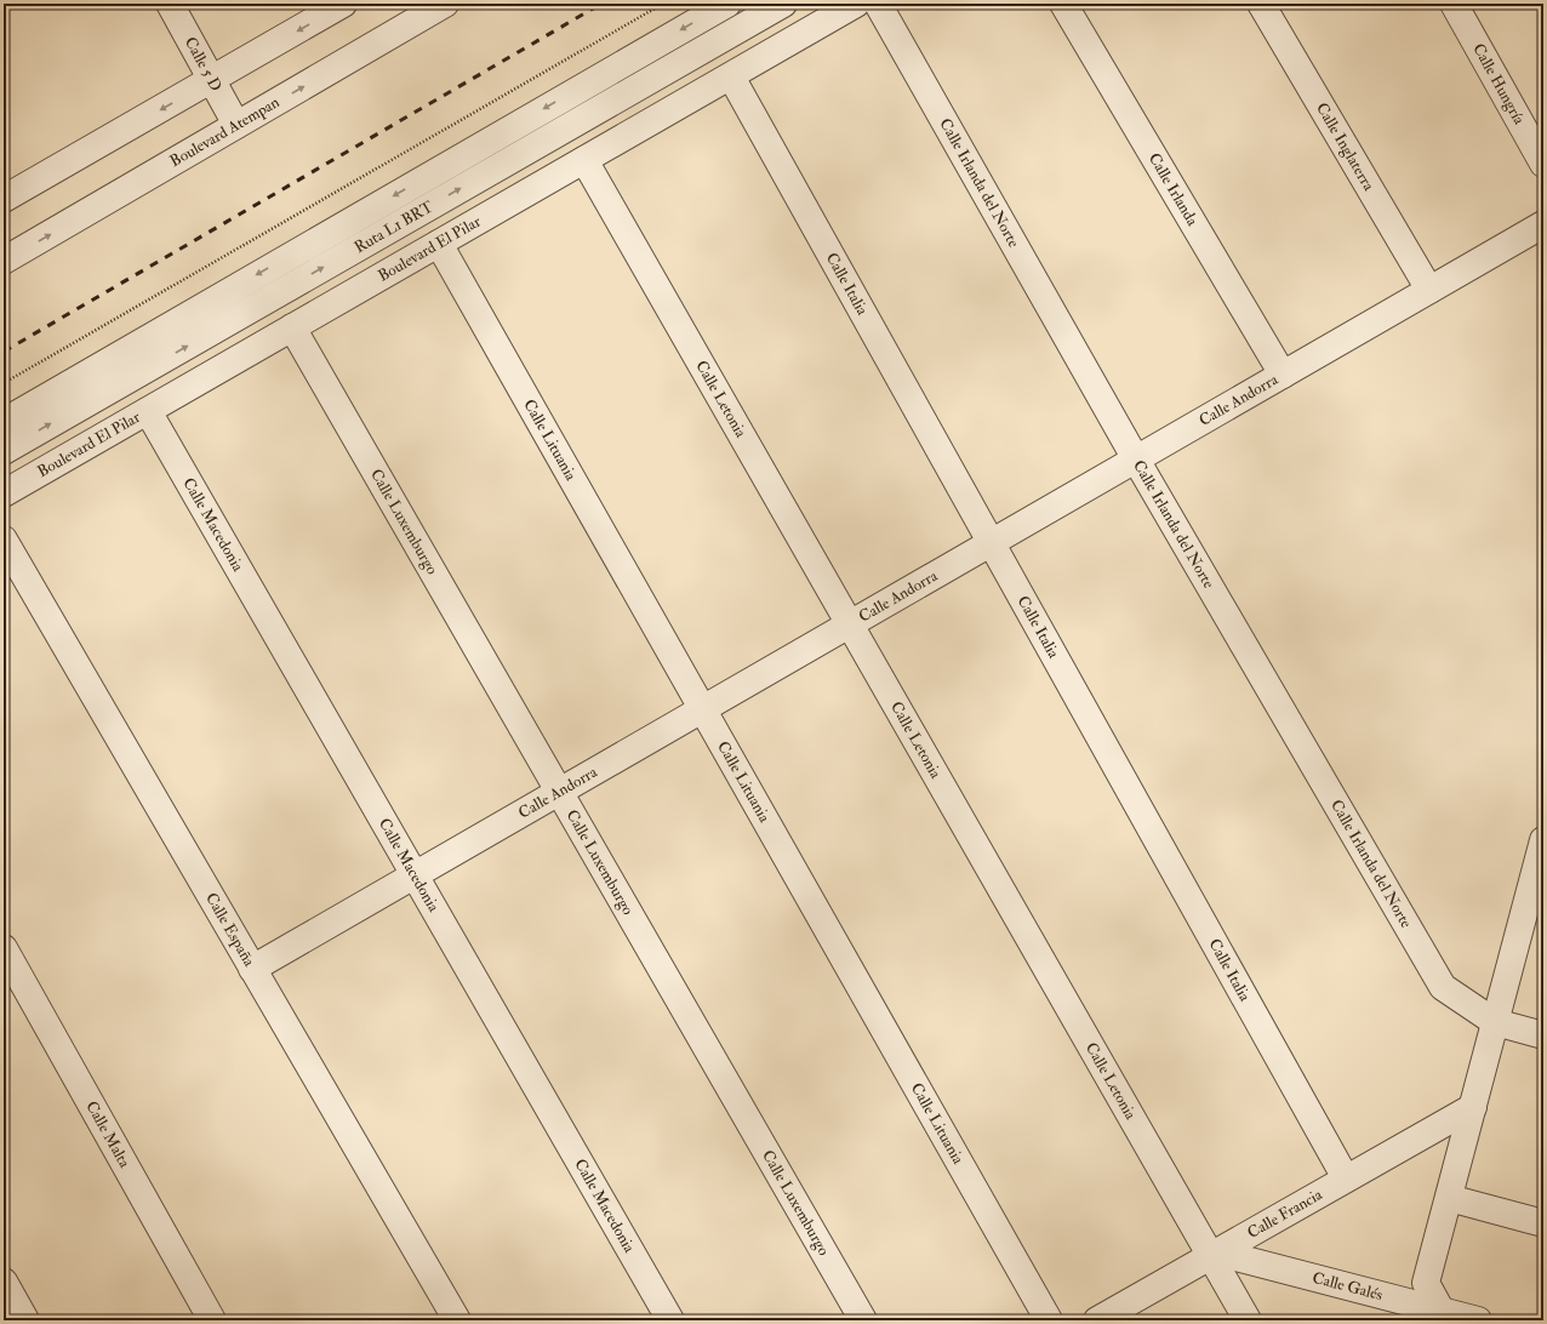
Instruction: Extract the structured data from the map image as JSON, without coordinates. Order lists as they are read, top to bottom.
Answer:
{
  "streets": {
    "street": [
      "Calle 5 D",
      "Calle Hungría",
      "Boulevard Atempan",
      "Calle Inglaterra",
      "Calle Irlanda del Norte",
      "Calle Irlanda",
      "Ruta L1 BRT",
      "Boulevard El Pilar",
      "Calle Italia",
      "Calle Letonia",
      "Calle Andorra",
      "Calle Lituania",
      "Calle Luxemburgo",
      "Calle Macedonia",
      "Calle España",
      "Calle Malta",
      "Calle Francia",
      "Calle Galés"
    ]
  },
  "crossings": [
    ["Calle 5 D", "Boulevard Atempan"],
    ["Calle Inglaterra", "Calle Andorra"],
    ["Calle Irlanda del Norte", "Calle Andorra"],
    ["Calle Irlanda", "Calle Andorra"],
    ["Boulevard El Pilar", "Calle Italia"],
    ["Boulevard El Pilar", "Calle Letonia"],
    ["Boulevard El Pilar", "Calle Lituania"],
    ["Boulevard El Pilar", "Calle Luxemburgo"],
    ["Boulevard El Pilar", "Calle Macedonia"],
    ["Calle Italia", "Calle Andorra"],
    ["Calle Italia", "Calle Francia"],
    ["Calle Letonia", "Calle Andorra"],
    ["Calle Letonia", "Calle Francia"],
    ["Calle Letonia", "Calle Galés"],
    ["Calle Andorra", "Calle Lituania"],
    ["Calle Andorra", "Calle Luxemburgo"],
    ["Calle Andorra", "Calle Macedonia"],
    ["Calle Andorra", "Calle España"],
    ["Calle Francia", "Calle Galés"]
  ]
}
